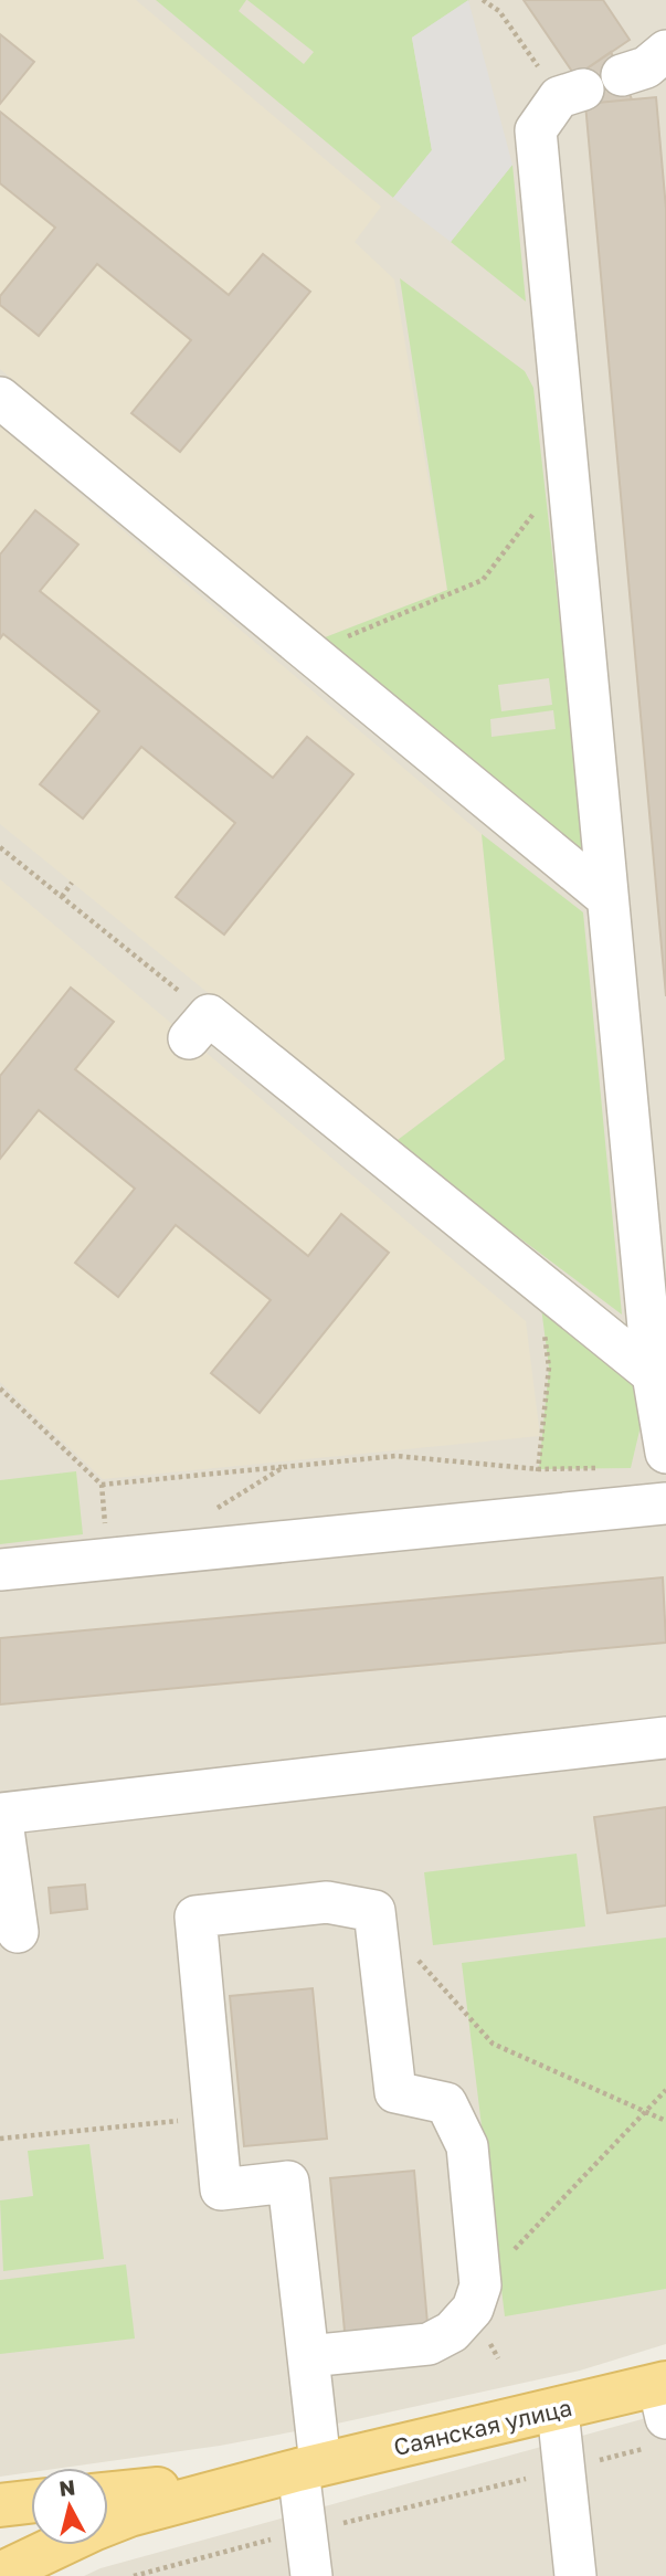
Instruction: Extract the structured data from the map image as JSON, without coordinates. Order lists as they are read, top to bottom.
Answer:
{
  "streets": {
    "main road": ["Саянская улица"]
  },
  "north": "top"
}
